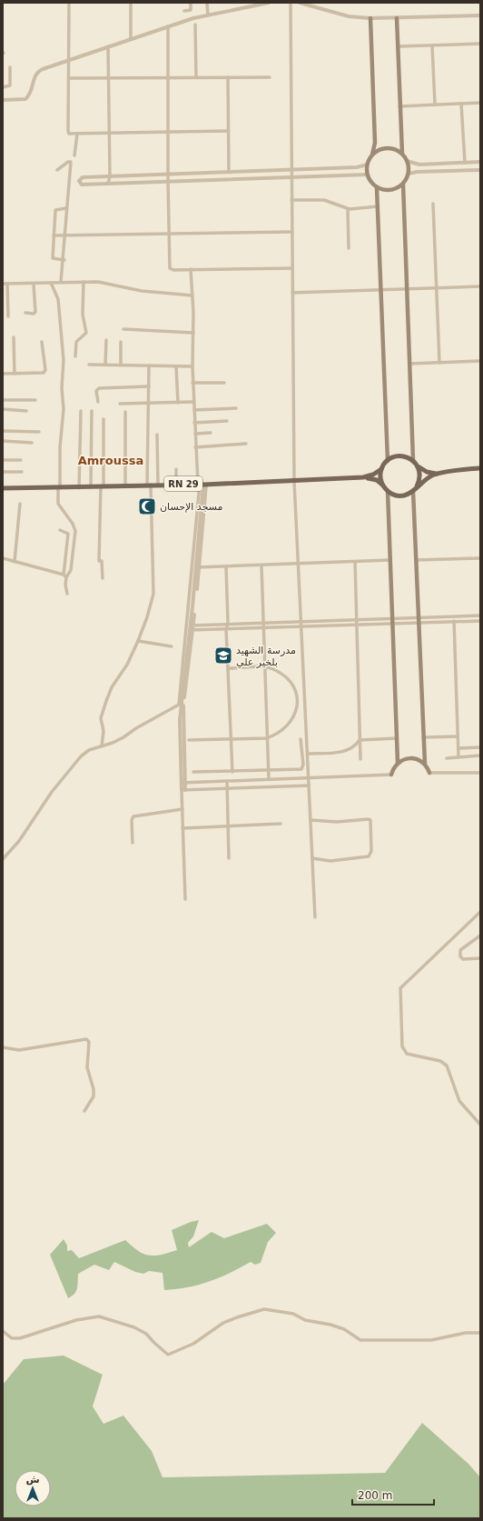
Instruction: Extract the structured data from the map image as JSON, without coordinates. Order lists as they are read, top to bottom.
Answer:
{
  "streets": {
    "main road": ["RN 29"]
  },
  "districts": ["Amroussa"],
  "places": {
    "mosque": ["مسجد الإحسان"],
    "school or university": ["مدرسة الشهيد بلخير علي"]
  },
  "scale_bar": "200 m",
  "north": "top"
}
